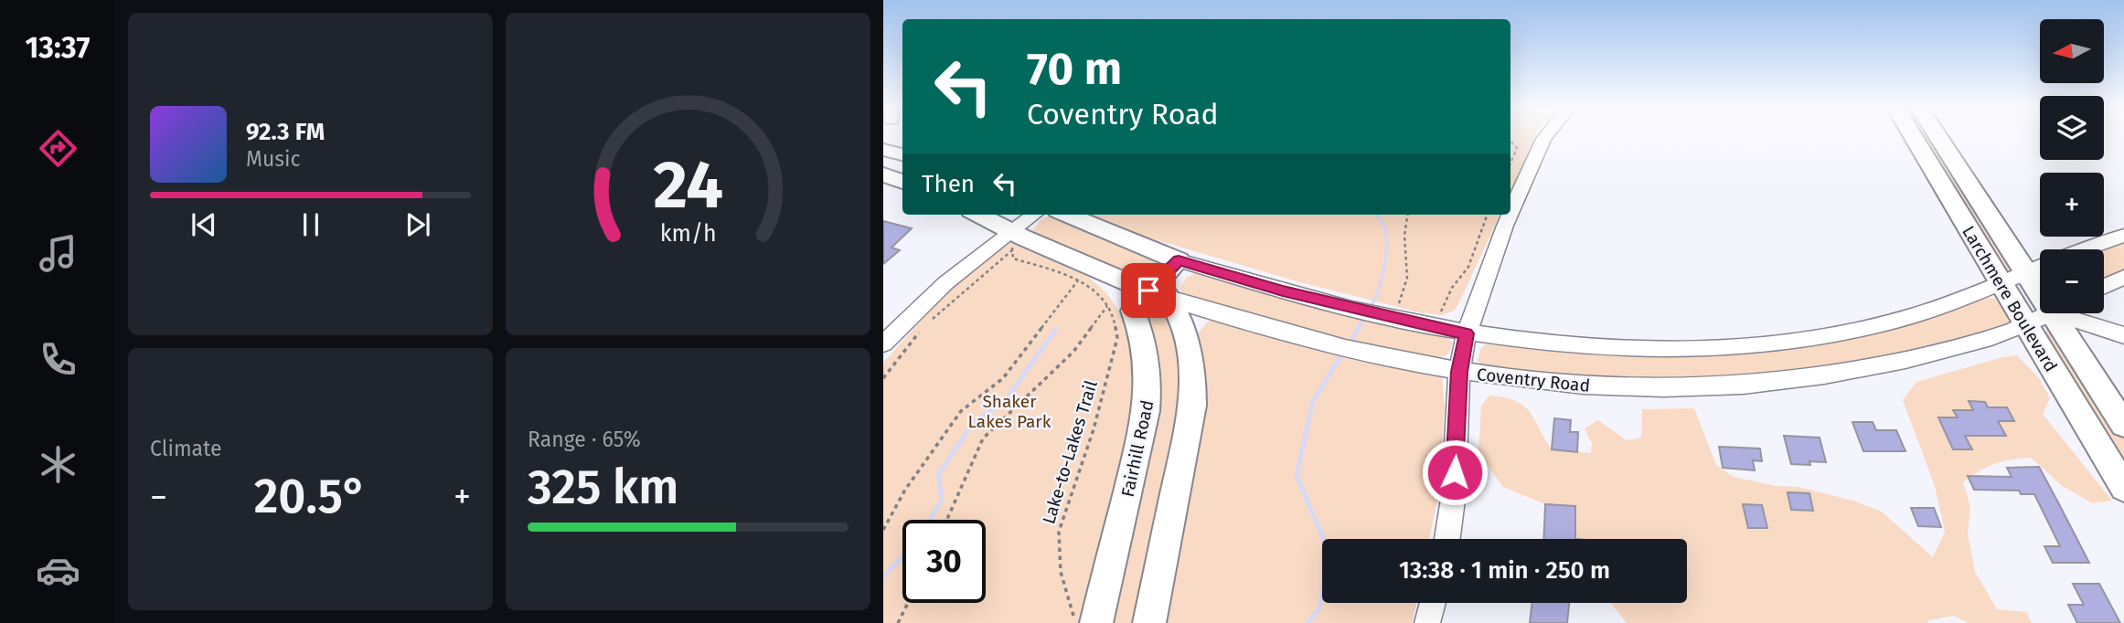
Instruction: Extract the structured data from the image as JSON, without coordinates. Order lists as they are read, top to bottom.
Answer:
{
  "streets": {
    "main road": ["Larchmere Boulevard", "Coventry Road", "Fairhill Road"],
    "path": ["Lake-to-Lakes Trail"]
  },
  "crossings": [
    ["Larchmere Boulevard", "Coventry Road"],
    ["Coventry Road", "Fairhill Road"],
    ["Coventry Road", "Lake-to-Lakes Trail"]
  ],
  "parks": ["Shaker Lakes Park"],
  "north": "left",
  "page": {
    "tabs": "13:37",
    "map_buttons": ["+", "−"],
    "turn": ["70 m", "Coventry Road"],
    "song": ["92.3 FM", "Music"],
    "then": "Then",
    "tile": [
      "Climate",
      ["Range · 65%", "325 km"]
    ],
    "heat": ["−", "20.5°", "+"],
    "limit": "30",
    "trip": "13:38 · 1 min · 250 m",
    "gauge": ["24", "km/h"]
  }
}
